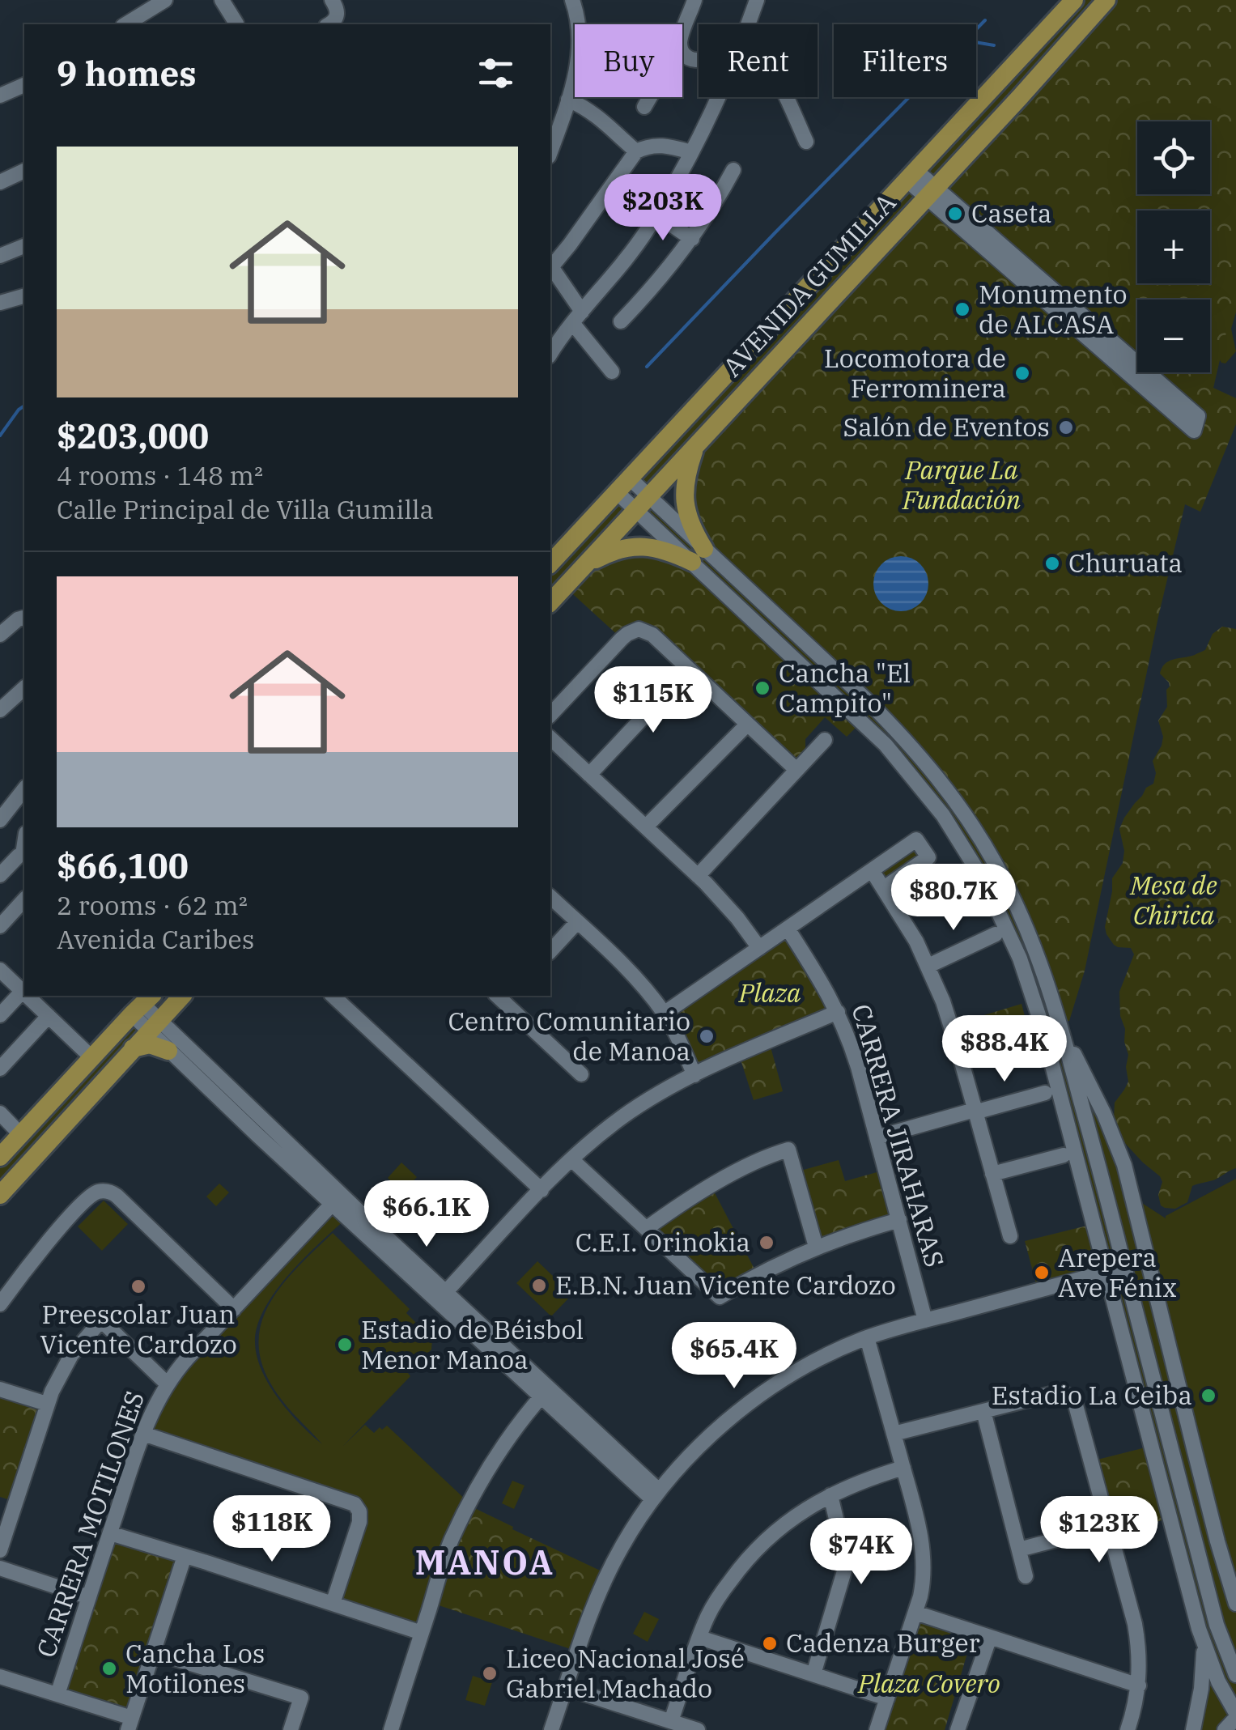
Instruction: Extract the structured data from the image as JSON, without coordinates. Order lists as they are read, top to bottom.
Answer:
{
  "streets": {
    "main road": ["AVENIDA GUMILLA"],
    "street": ["CARRERA JIRAHARAS", "CARRERA MOTILONES"]
  },
  "districts": ["MANOA"],
  "parks": [
    "Parque La Fundación",
    "Mesa de Chirica",
    "Plaza",
    "Plaza Covero"
  ],
  "places": [
    "Caseta",
    "Monumento de ALCASA",
    "Locomotora de Ferrominera",
    "Salón de Eventos",
    "Churuata",
    "Cancha \"El Campito\"",
    "Centro Comunitario de Manoa",
    "C.E.I. Orinokia",
    "Arepera Ave Fénix",
    "E.B.N. Juan Vicente Cardozo",
    "Preescolar Juan Vicente Cardozo",
    "Estadio de Béisbol Menor Manoa",
    "Estadio La Ceiba",
    "Cadenza Burger",
    "Cancha Los Motilones",
    "Liceo Nacional José Gabriel Machado"
  ],
  "page": {
    "chip": ["Buy", "Rent", "Filters"],
    "heading": "9 homes",
    "map_buttons": ["+", "−"],
    "list": [
      {
        "name": "$203,000",
        "note": "4 rooms · 148 m² · Calle Principal de Villa Gumilla"
      },
      {
        "name": "$66,100",
        "note": "2 rooms · 62 m² · Avenida Caribes"
      }
    ],
    "price": [
      "$203K",
      "$115K",
      "$80.7K",
      "$88.4K",
      "$66.1K",
      "$65.4K",
      "$118K",
      "$123K",
      "$74K"
    ]
  }
}
